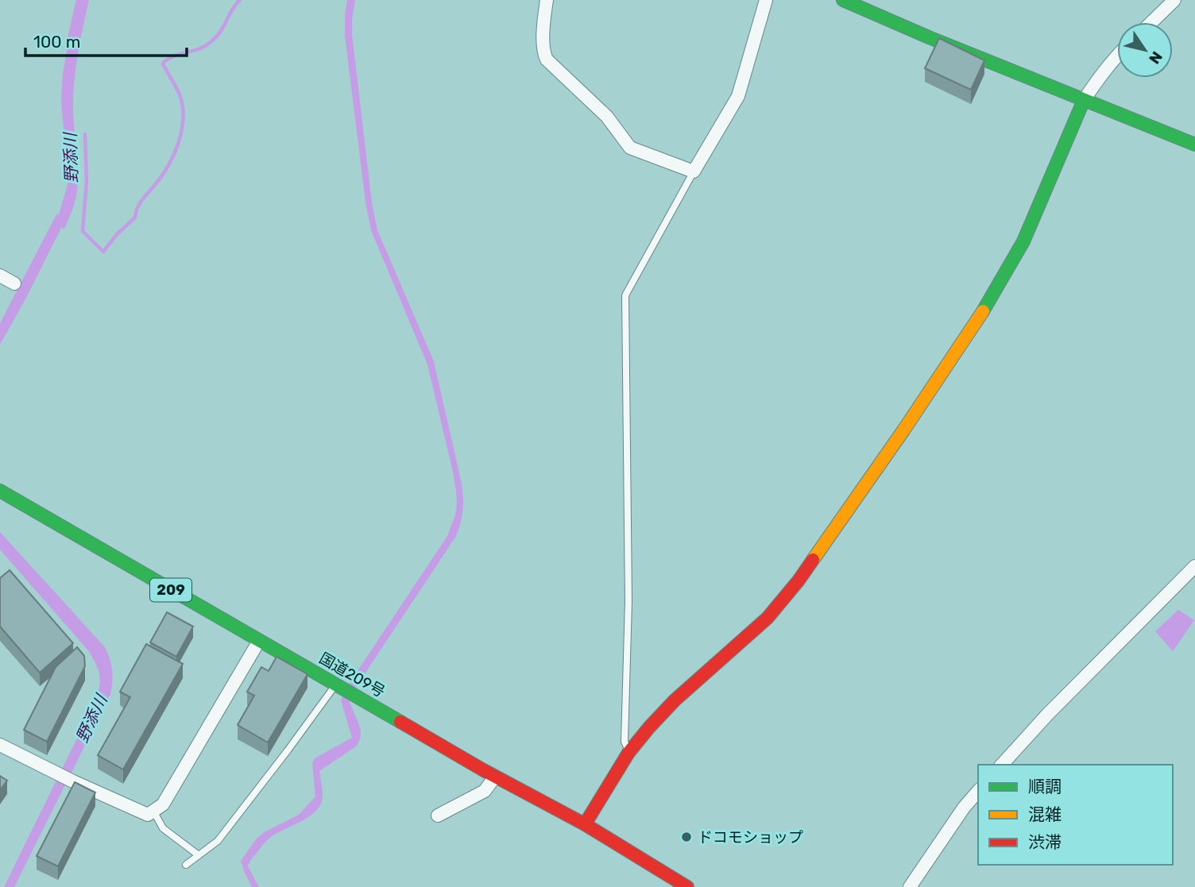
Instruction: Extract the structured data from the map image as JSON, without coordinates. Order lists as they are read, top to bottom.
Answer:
{
  "streets": {
    "main road": ["209", "国道209号"]
  },
  "water": ["野添川"],
  "places": ["ドコモショップ"],
  "legend": ["順調", "混雑", "渋滞"],
  "scale_bar": "100 m",
  "north": "bottom right"
}
